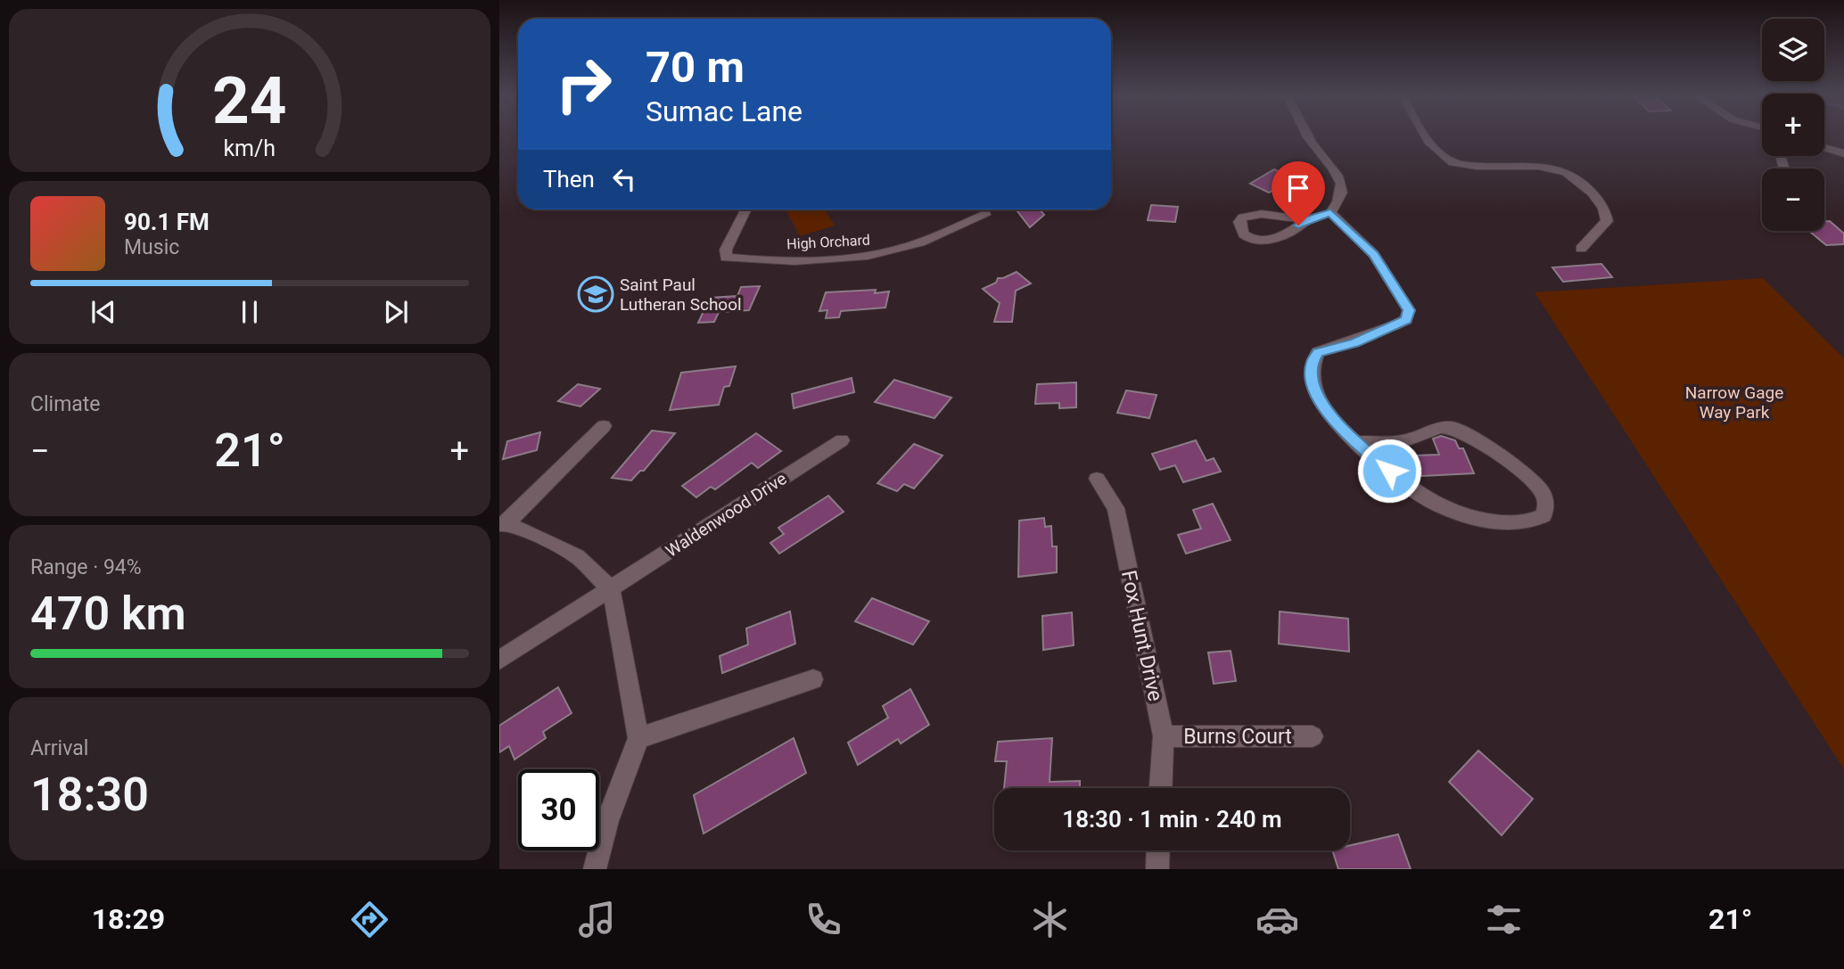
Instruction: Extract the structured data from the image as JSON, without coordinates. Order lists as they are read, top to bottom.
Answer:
{
  "streets": {
    "street": [
      "High Orchard",
      "Waldenwood Drive",
      "Fox Hunt Drive",
      "Burns Court"
    ]
  },
  "crossings": [
    ["Fox Hunt Drive", "Burns Court"]
  ],
  "parks": ["Narrow Gage Way Park"],
  "places": {
    "school or university": ["Saint Paul Lutheran School"]
  },
  "page": {
    "map_buttons": ["+", "−"],
    "turn": ["70 m", "Sumac Lane"],
    "then": "Then",
    "song": ["90.1 FM", "Music"],
    "tile": [
      "Climate",
      ["Range · 94%", "470 km"],
      ["Arrival", "18:30"]
    ],
    "heat": ["−", "21°", "+"],
    "limit": "30",
    "trip": "18:30 · 1 min · 240 m",
    "tabs": ["18:29", "21°"],
    "gauge": ["24", "km/h"]
  }
}
